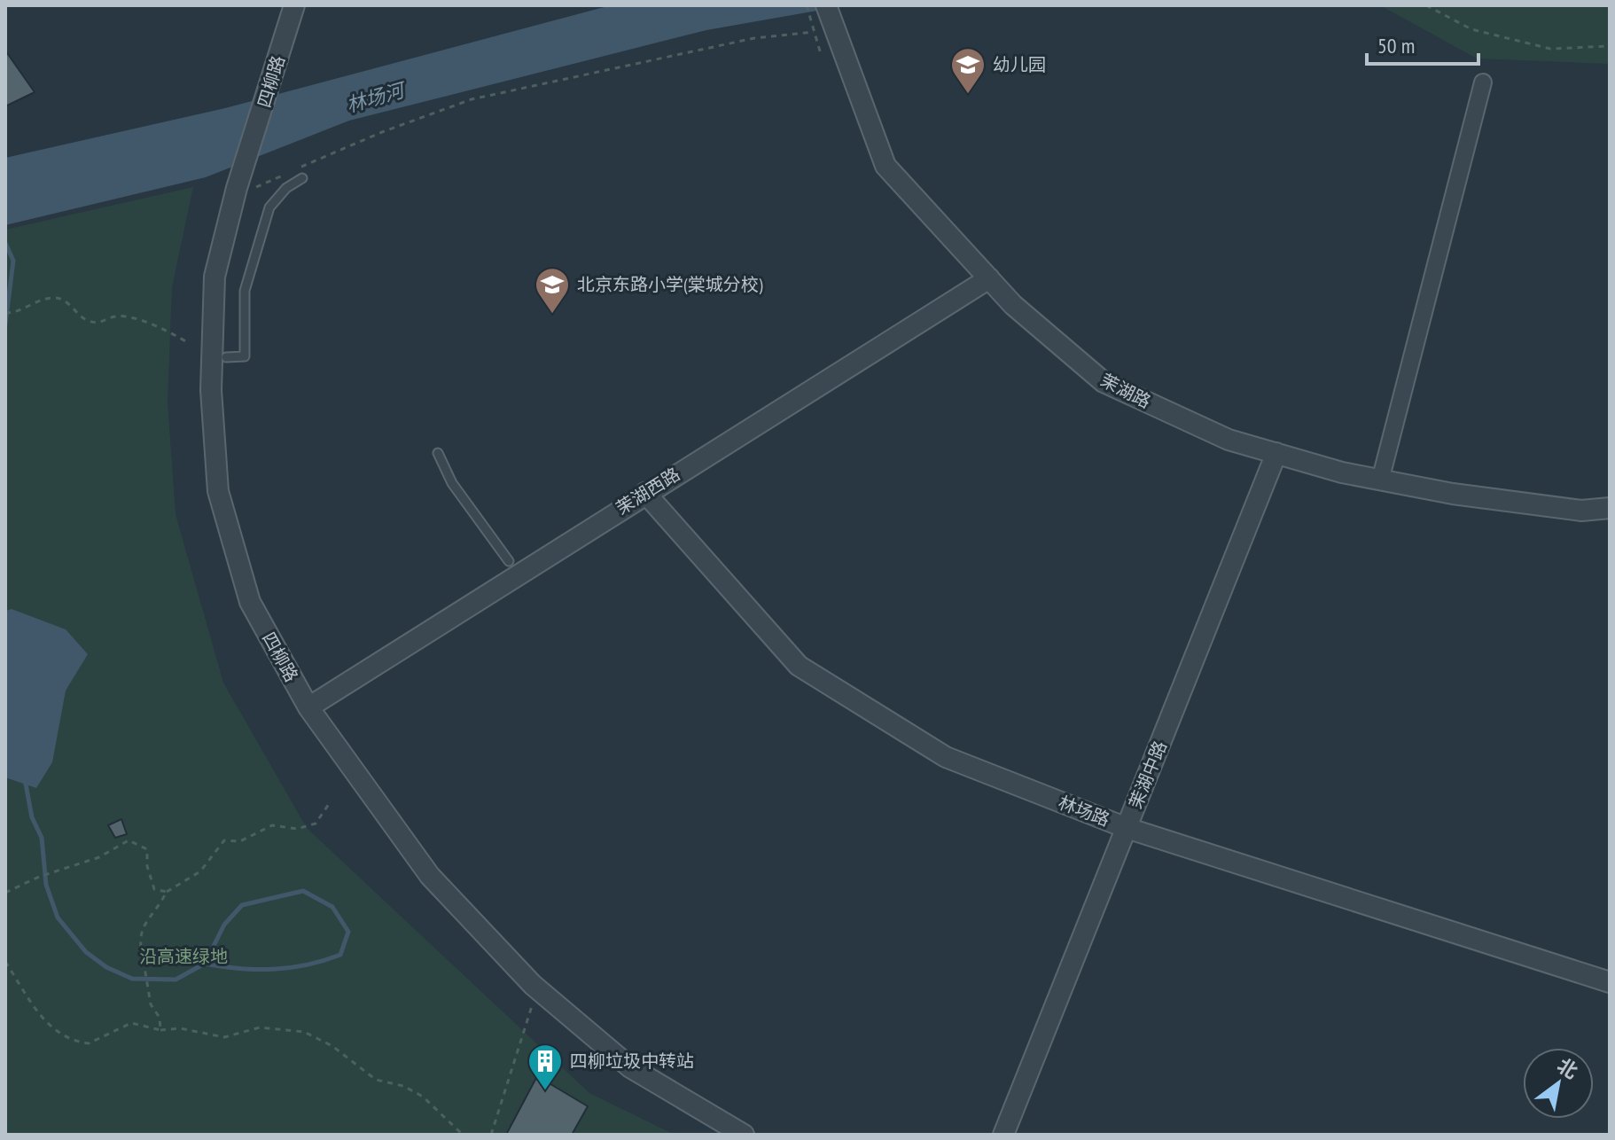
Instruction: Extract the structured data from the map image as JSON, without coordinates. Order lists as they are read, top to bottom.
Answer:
{
  "streets": {
    "street": [
      "四柳路",
      "茉湖路",
      "茉湖西路",
      "茉湖中路",
      "林场路"
    ]
  },
  "crossings": [
    ["四柳路", "茉湖西路"],
    ["茉湖路", "茉湖西路"],
    ["茉湖路", "茉湖中路"],
    ["茉湖西路", "林场路"],
    ["茉湖中路", "林场路"]
  ],
  "water": ["林场河"],
  "parks": ["沿高速绿地"],
  "places": {
    "school or university": ["幼儿园", "北京东路小学(棠城分校)"],
    "building": ["四柳垃圾中转站"]
  },
  "scale_bar": "50 m",
  "north": "top right"
}
